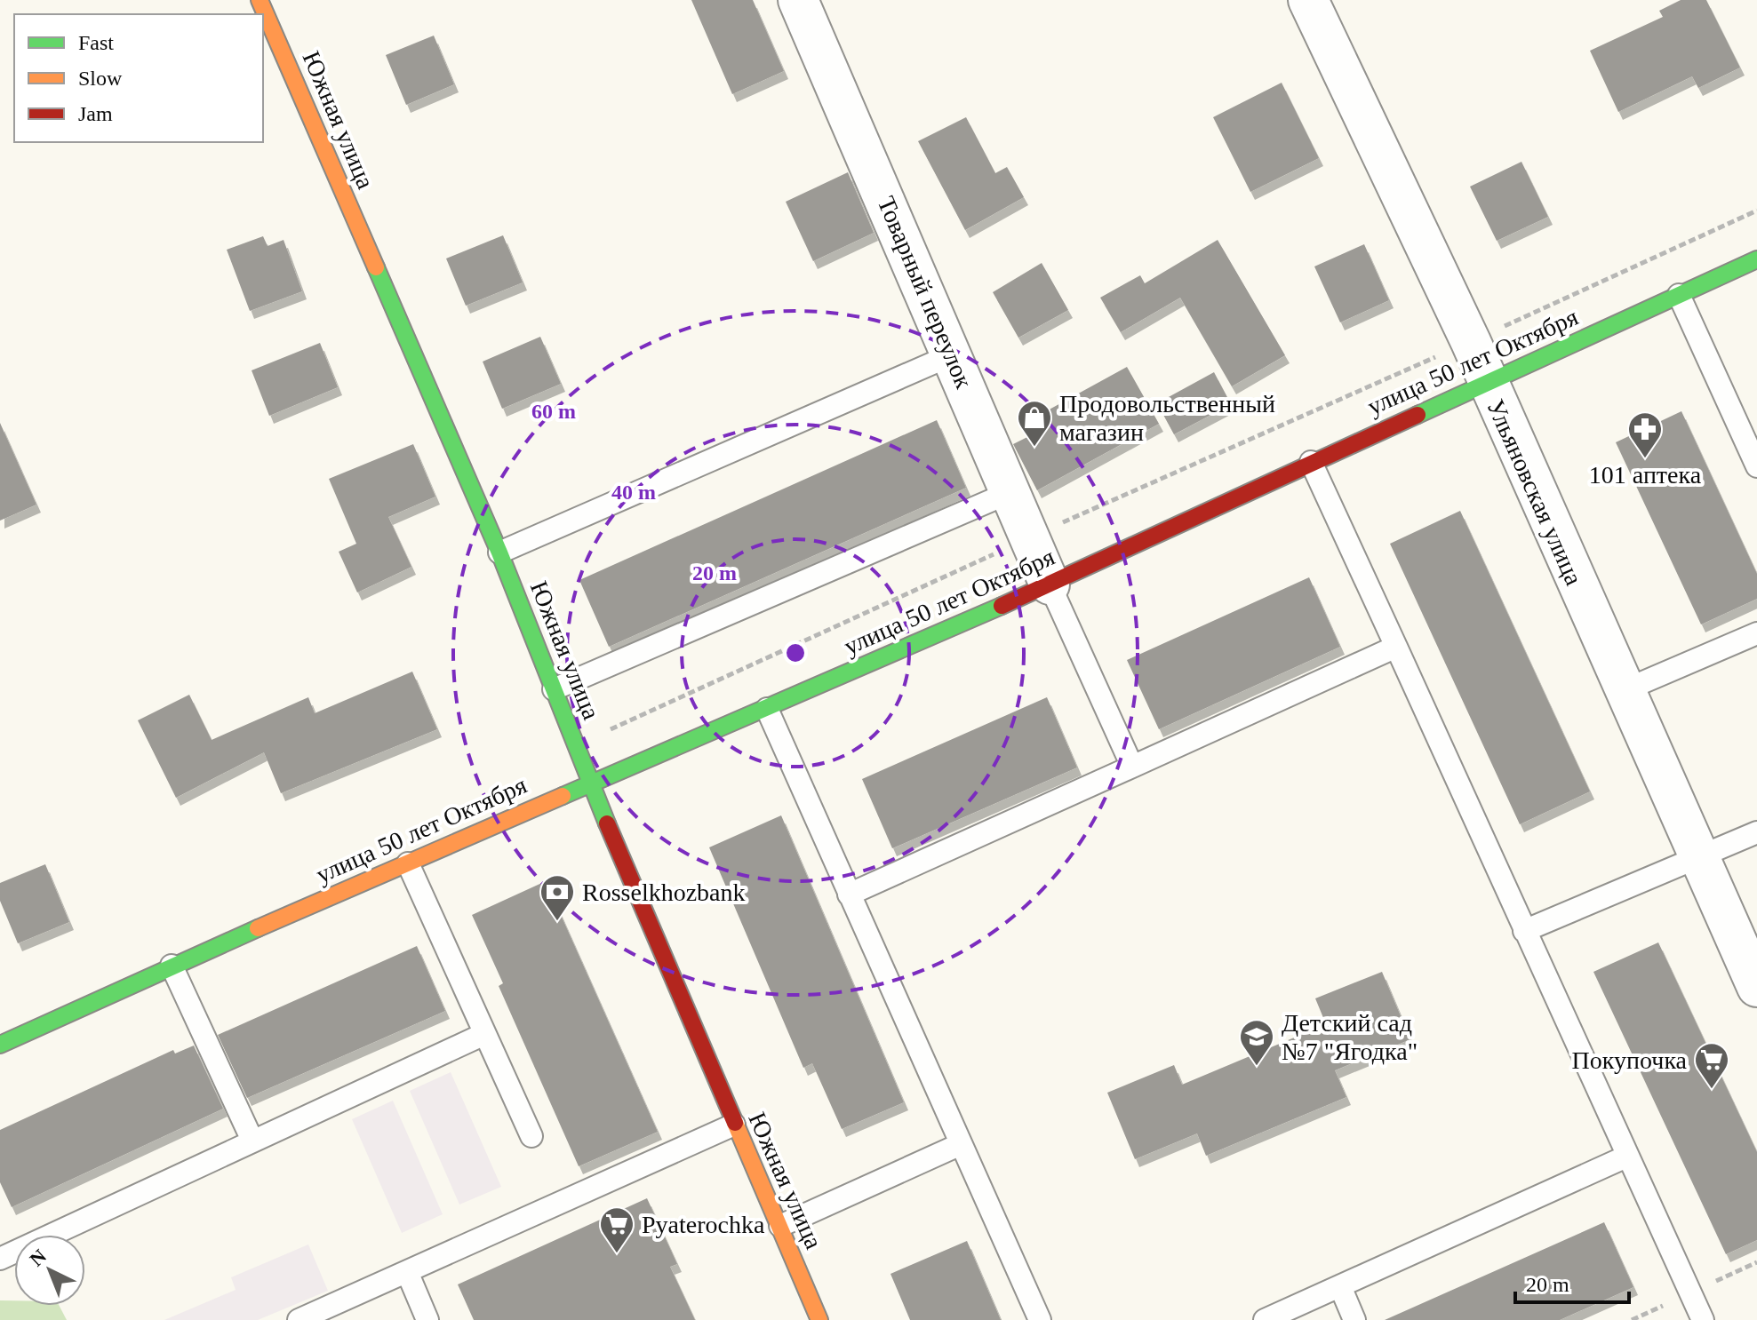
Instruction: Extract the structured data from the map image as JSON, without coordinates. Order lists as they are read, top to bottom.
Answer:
{
  "streets": {
    "main road": ["Южная улица", "улица 50 лет Октября"],
    "street": ["Товарный переулок", "Ульяновская улица"]
  },
  "crossings": [
    ["Южная улица", "улица 50 лет Октября"],
    ["Товарный переулок", "улица 50 лет Октября"],
    ["улица 50 лет Октября", "Ульяновская улица"]
  ],
  "places": {
    "shop": ["Продовольственный магазин"],
    "pharmacy": ["101 аптека"],
    "bank": ["Rosselkhozbank"],
    "school or university": ["Детский сад №7 \"Ягодка\""],
    "supermarket": ["Покупочка", "Pyaterochka"]
  },
  "legend": ["Fast", "Slow", "Jam"],
  "scale_bar": "20 m",
  "north": "top left",
  "rings": ["60 m", "40 m", "20 m"]
}
